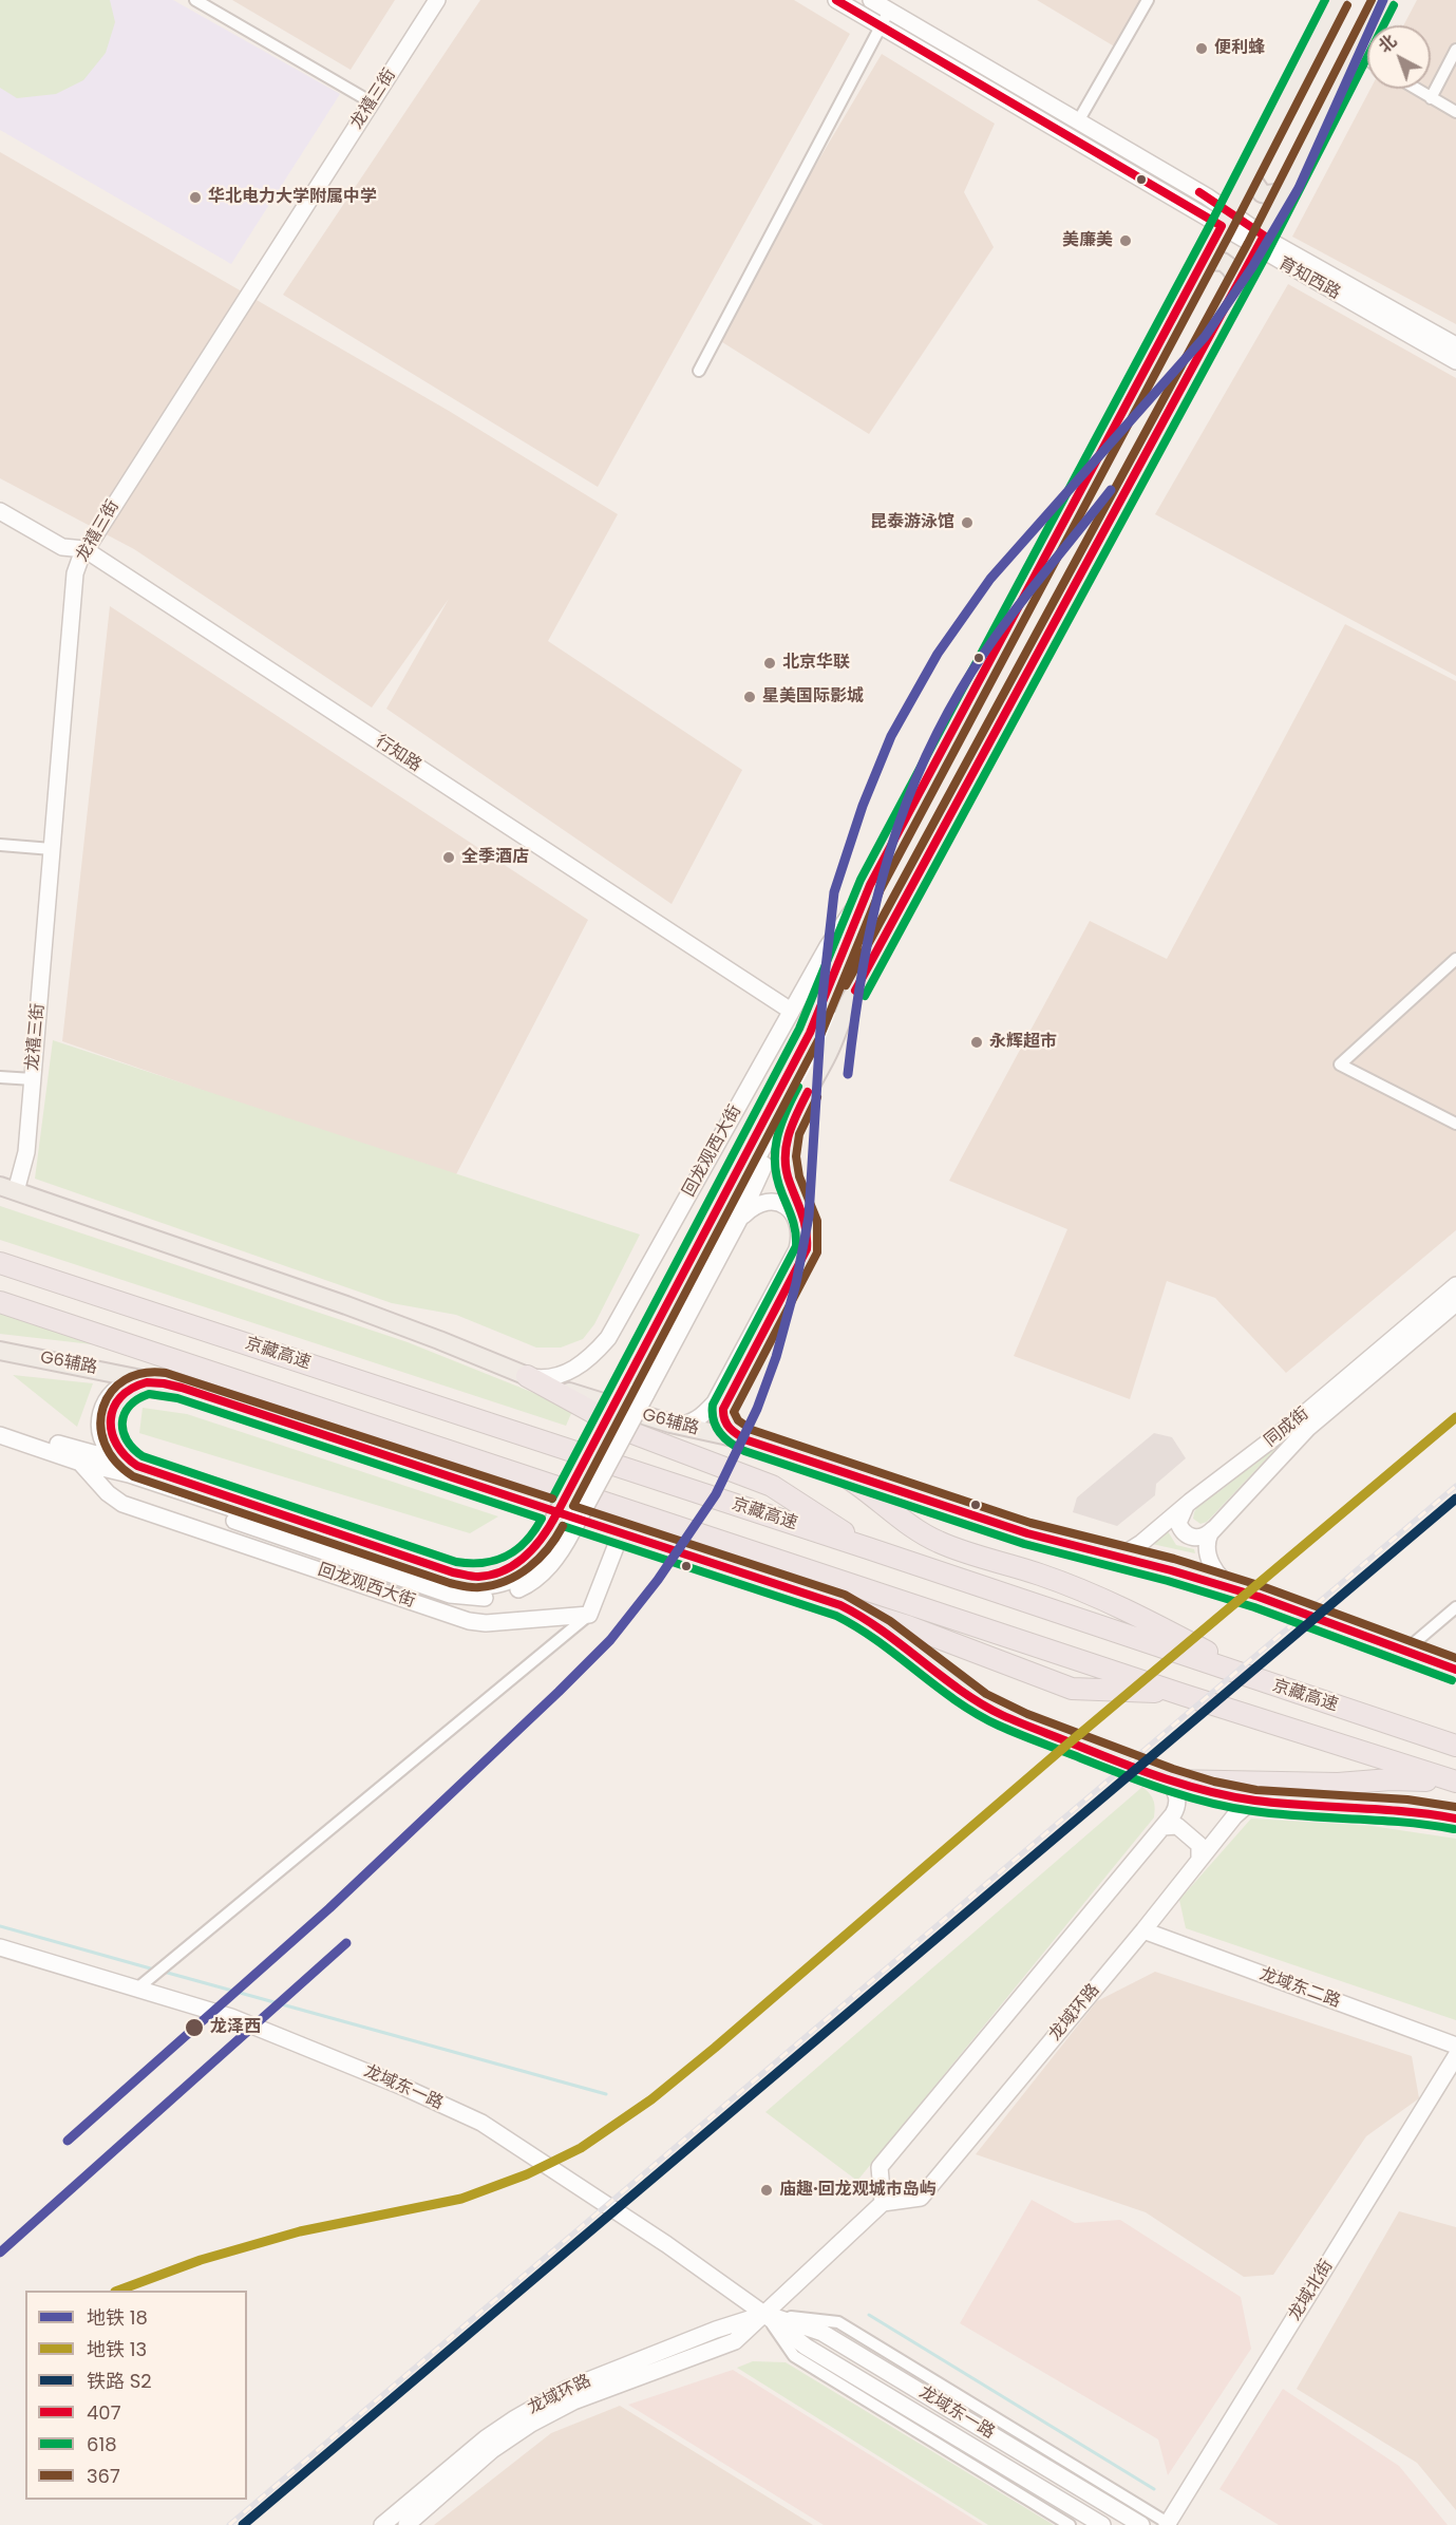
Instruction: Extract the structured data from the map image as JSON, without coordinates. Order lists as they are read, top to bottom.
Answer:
{
  "streets": {
    "highway": ["京藏高速"],
    "main road": [
      "龙禧三街",
      "育知西路",
      "行知路",
      "回龙观西大街",
      "G6辅路",
      "同成街",
      "龙域东二路",
      "龙域环路",
      "龙域东一路",
      "龙域北街"
    ]
  },
  "crossings": [
    ["龙禧三街", "行知路"],
    ["龙禧三街", "G6辅路"],
    ["育知西路", "回龙观西大街"],
    ["行知路", "回龙观西大街"],
    ["回龙观西大街", "G6辅路"],
    ["G6辅路", "同成街"],
    ["G6辅路", "龙域环路"],
    ["龙域东二路", "龙域环路"],
    ["龙域环路", "龙域东一路"]
  ],
  "places": [
    "便利蜂",
    "华北电力大学附属中学",
    "美廉美",
    "昆泰游泳馆",
    "北京华联",
    "星美国际影城",
    "全季酒店",
    "永辉超市",
    "龙泽西",
    "庙趣·回龙观城市岛屿"
  ],
  "lines": [
    "metro line 18",
    "transit line 407",
    "transit line 618",
    "transit line 367",
    "metro line 13",
    "rail line S2"
  ],
  "legend": [
    "地铁 18",
    "地铁 13",
    "铁路 S2",
    "407",
    "618",
    "367"
  ],
  "north": "top left"
}
